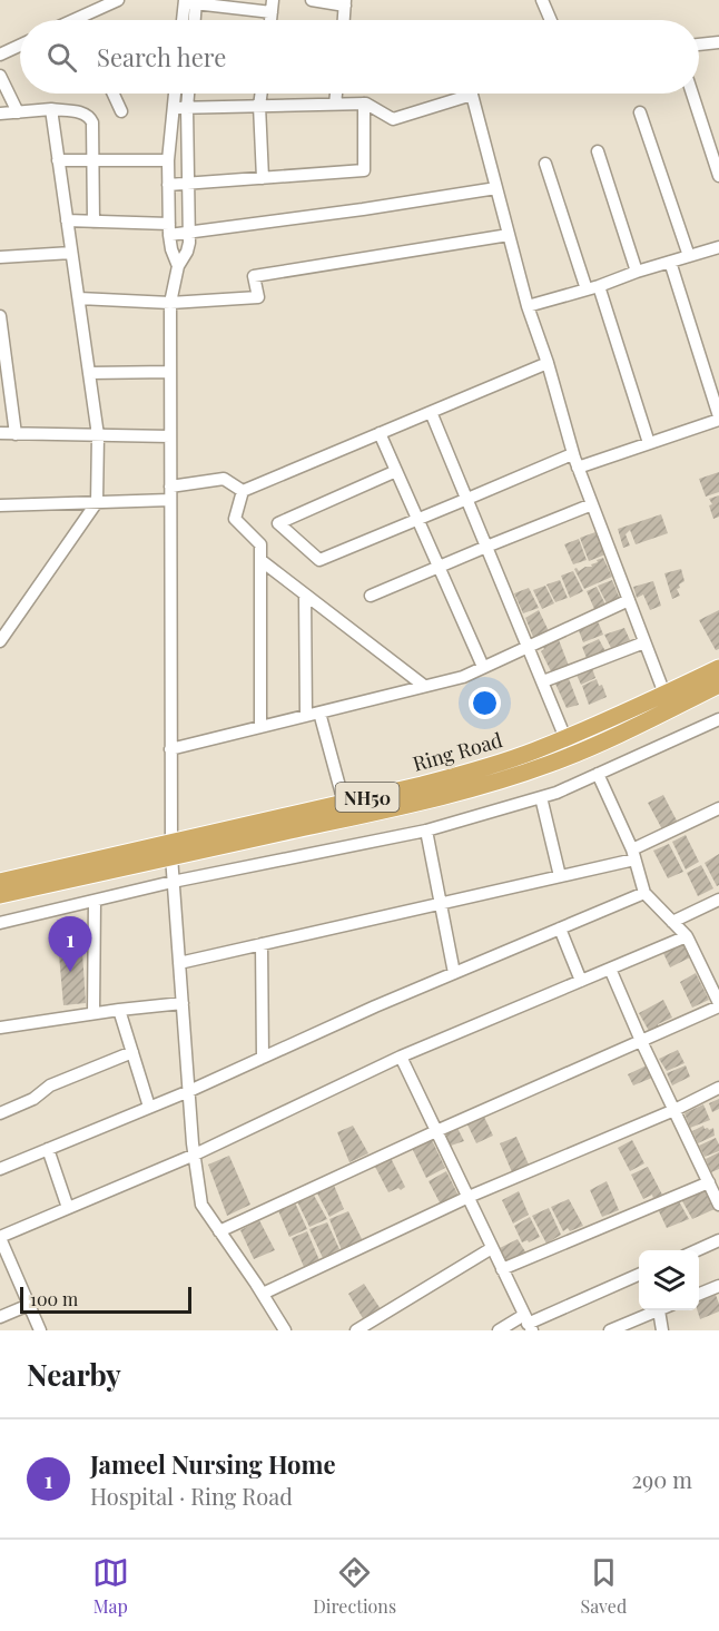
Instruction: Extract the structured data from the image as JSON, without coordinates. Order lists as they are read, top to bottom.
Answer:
{
  "streets": {
    "highway": ["Ring Road", "NH50"]
  },
  "scale_bar": "100 m",
  "page": {
    "search": "Search here",
    "pins": "1",
    "scale": "100 m",
    "heading": "Nearby",
    "list": [
      {
        "mark": "1",
        "name": "Jameel Nursing Home",
        "note": "Hospital · Ring Road",
        "value": "290 m"
      }
    ],
    "nav": ["Map", "Directions", "Saved"]
  }
}
